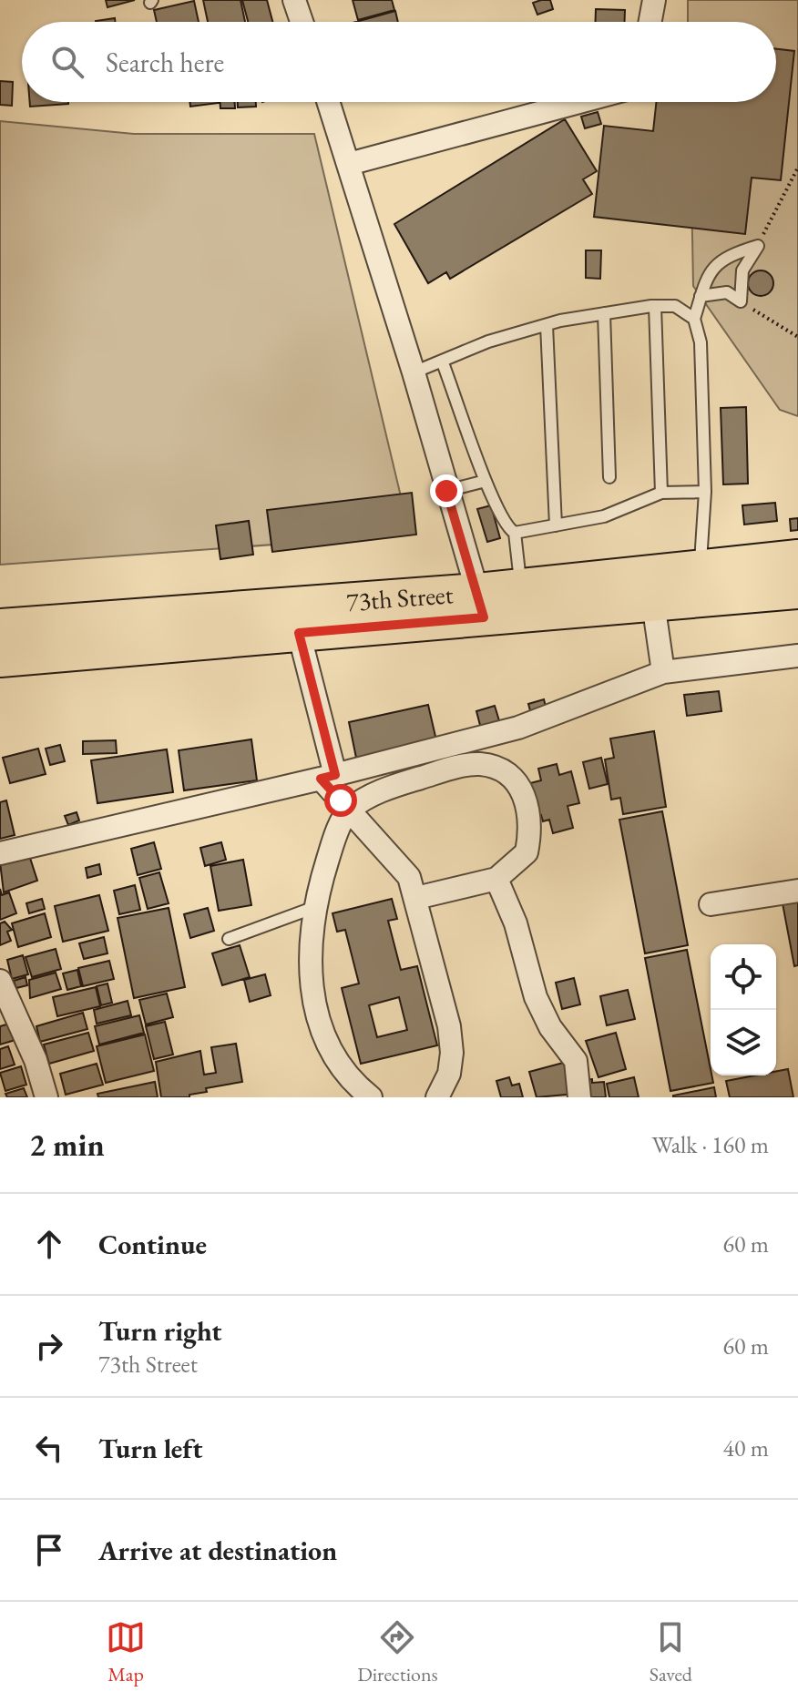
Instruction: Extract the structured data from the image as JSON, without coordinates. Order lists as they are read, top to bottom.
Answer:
{
  "streets": {
    "main road": ["73th Street"]
  },
  "page": {
    "search": "Search here",
    "heading": ["2 min", "Walk · 160 m"],
    "list": [
      ["Continue", "60 m"],
      ["Turn right", "73th Street", "60 m"],
      ["Turn left", "40 m"],
      "Arrive at destination"
    ],
    "nav": ["Map", "Directions", "Saved"]
  }
}
